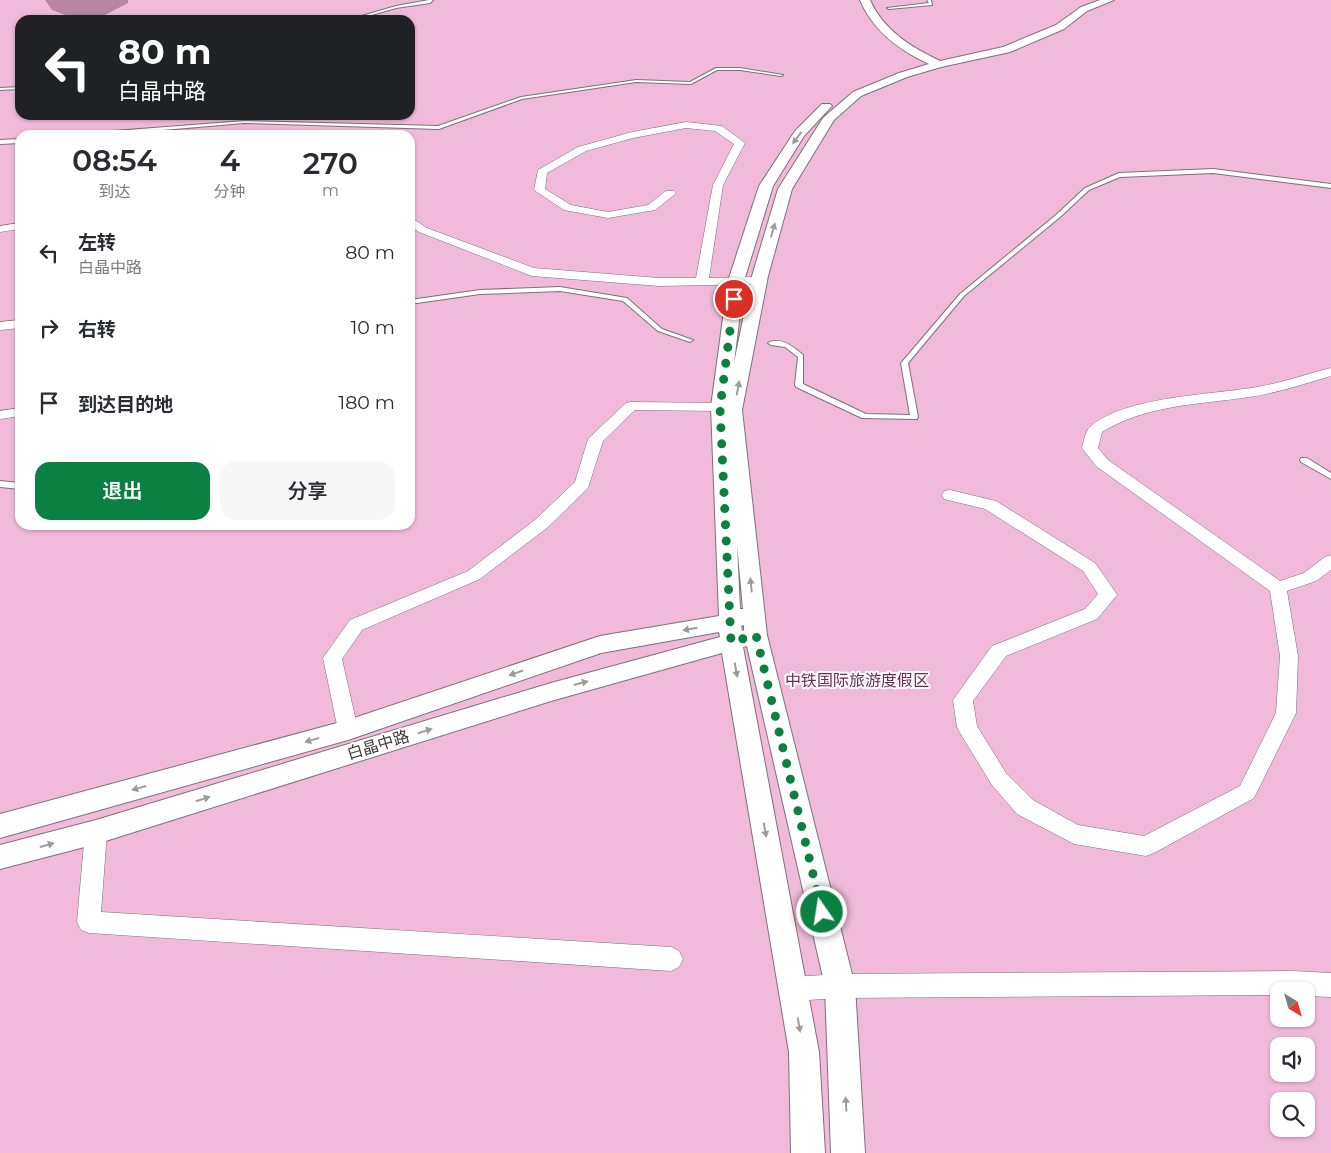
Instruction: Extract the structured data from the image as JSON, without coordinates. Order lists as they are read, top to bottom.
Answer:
{
  "streets": {
    "street": ["白晶中路"]
  },
  "parks": ["中铁国际旅游度假区"],
  "north": "bottom right",
  "page": {
    "turn": ["80 m", "白晶中路"],
    "eta": [
      "08:54",
      "到达",
      "4",
      "分钟",
      "270",
      "m"
    ],
    "list": [
      {
        "name": "左转",
        "note": "白晶中路",
        "value": "80 m"
      },
      {
        "name": "右转",
        "value": "10 m"
      },
      {
        "name": "到达目的地",
        "value": "180 m"
      }
    ],
    "buttons": ["退出", "分享"]
  }
}
